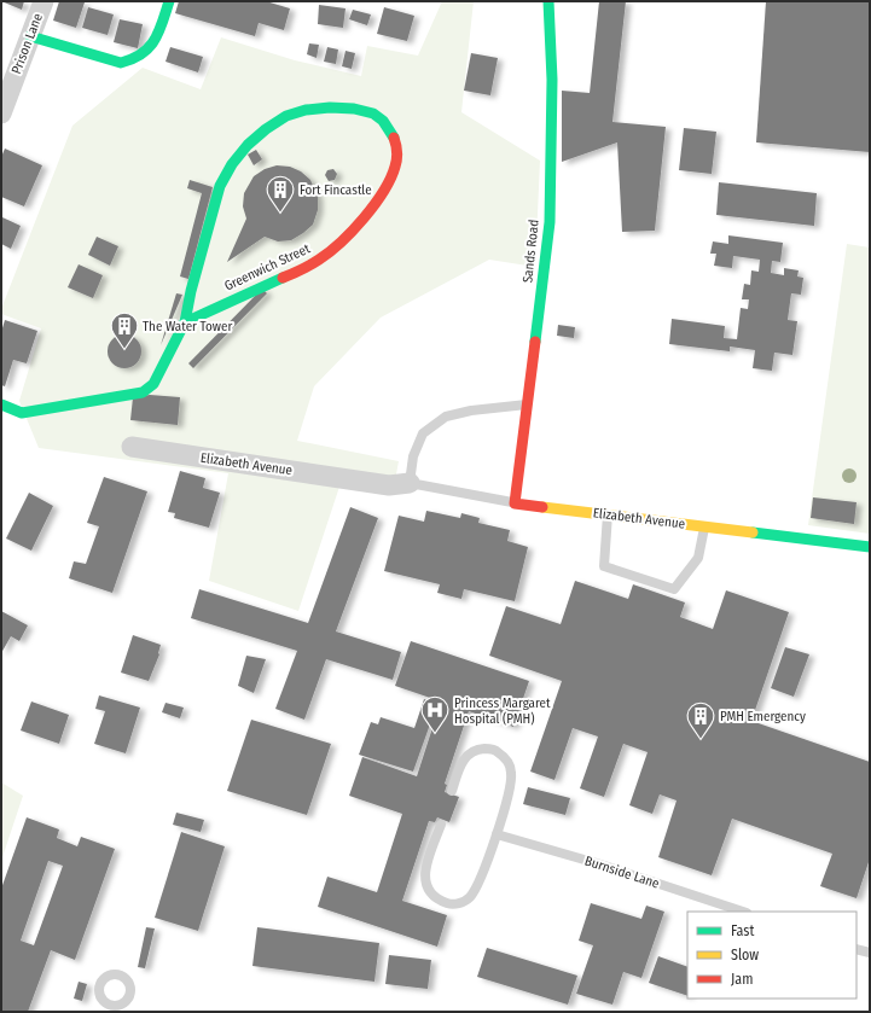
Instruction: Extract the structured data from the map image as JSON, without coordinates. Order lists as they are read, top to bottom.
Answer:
{
  "streets": {
    "street": [
      "Prison Lane",
      "Sands Road",
      "Greenwich Street",
      "Elizabeth Avenue"
    ],
    "lane": ["Burnside Lane"]
  },
  "crossings": [
    ["Sands Road", "Elizabeth Avenue"]
  ],
  "places": {
    "building": ["Fort Fincastle", "The Water Tower", "PMH Emergency"],
    "hospital": ["Princess Margaret Hospital (PMH)"]
  },
  "legend": ["Fast", "Slow", "Jam"]
}
